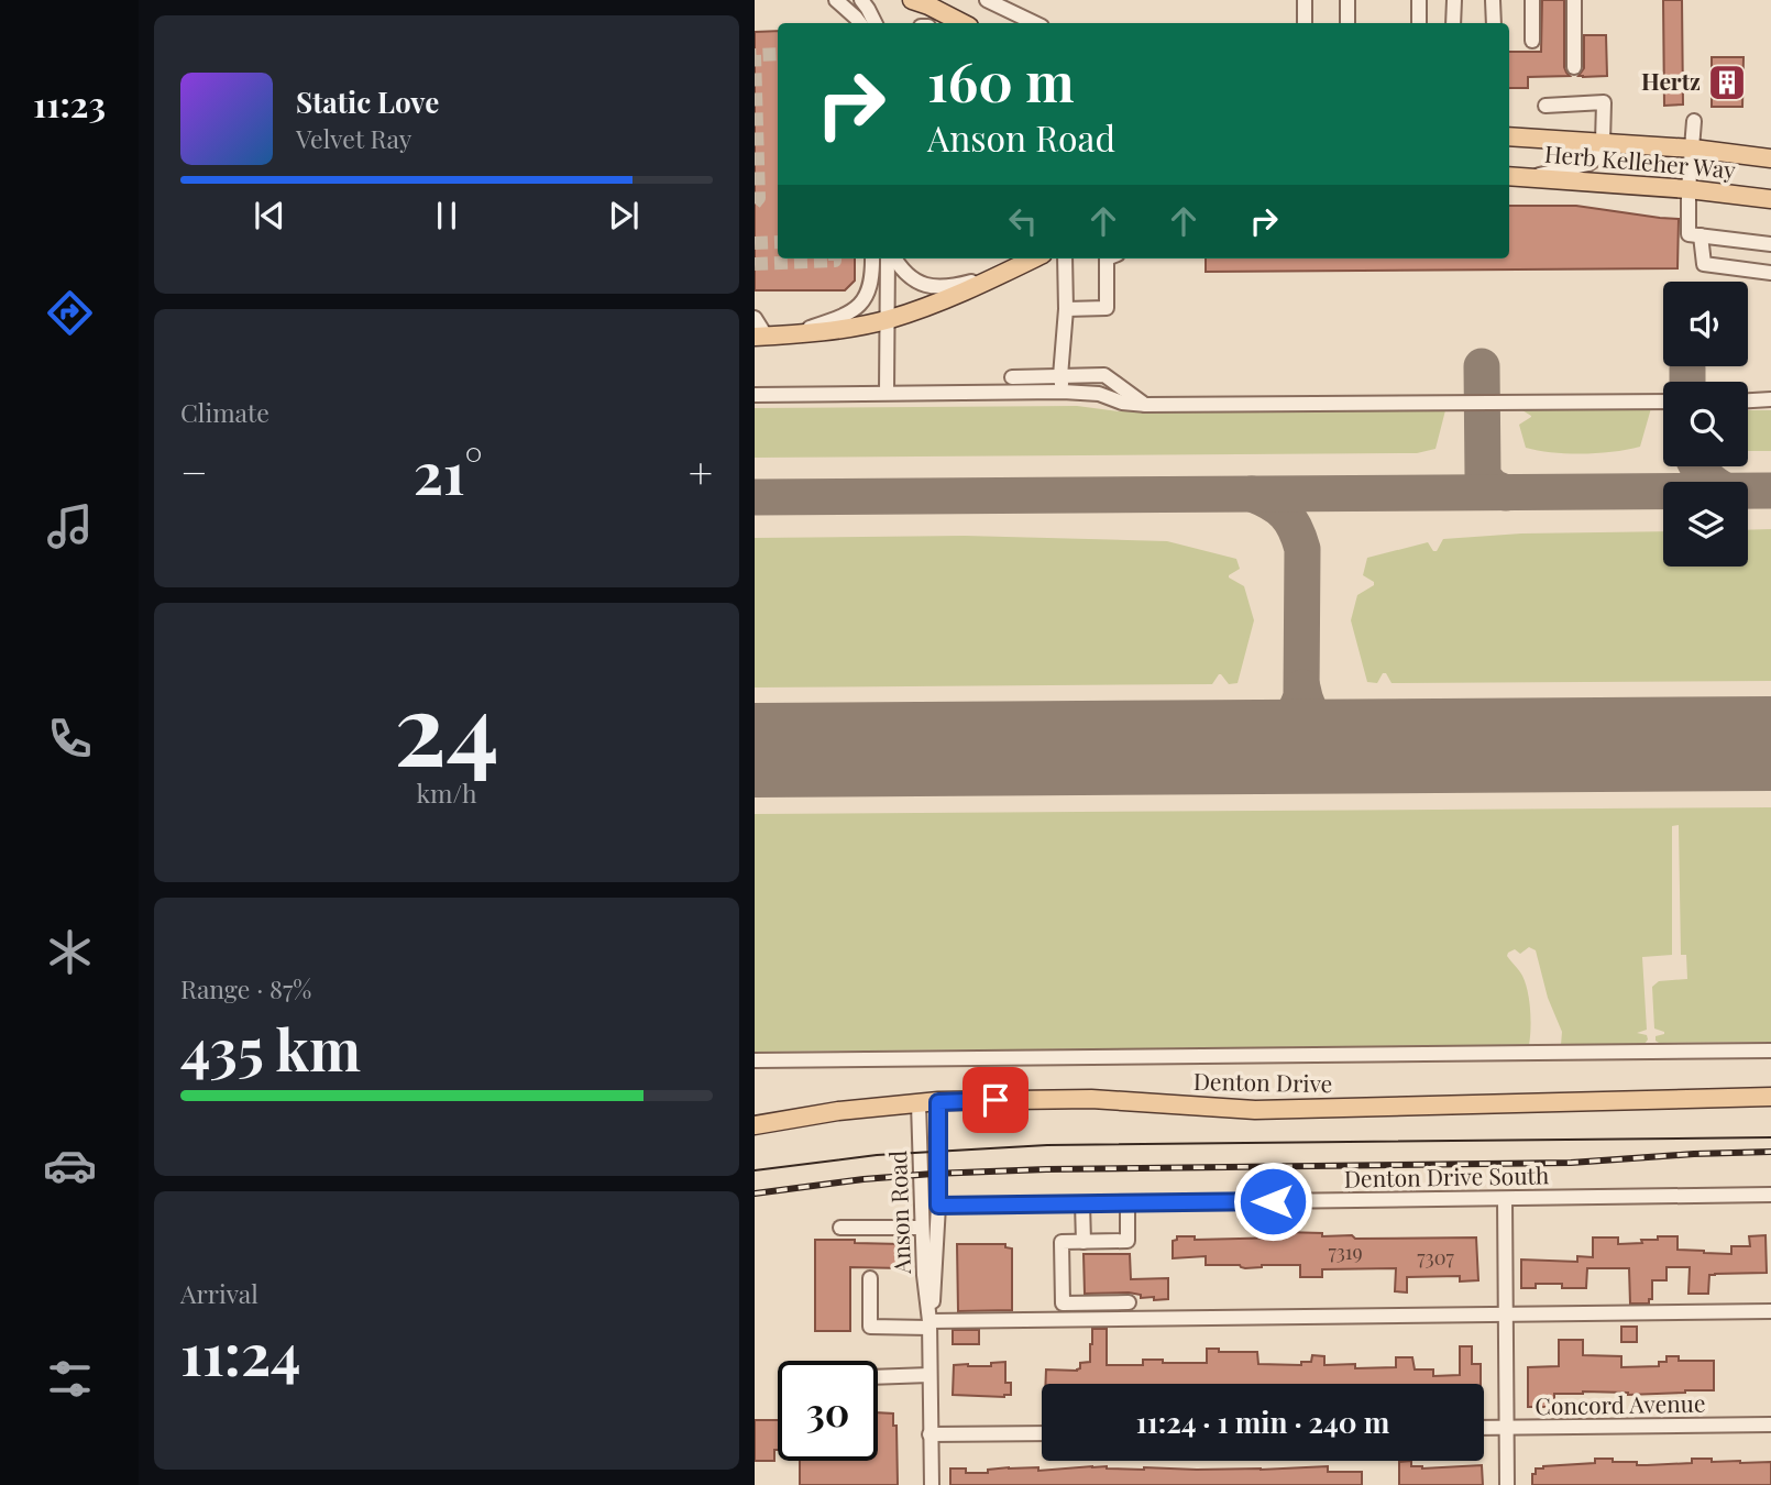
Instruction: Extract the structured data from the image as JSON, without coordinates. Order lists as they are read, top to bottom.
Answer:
{
  "streets": {
    "main road": ["Herb Kelleher Way", "Denton Drive"],
    "street": ["Denton Drive South", "Anson Road", "Concord Avenue"]
  },
  "crossings": [
    ["Denton Drive", "Anson Road"],
    ["Denton Drive South", "Anson Road"]
  ],
  "places": {
    "building": ["Hertz"]
  },
  "house_numbers": ["7319", "7307"],
  "page": {
    "tabs": "11:23",
    "turn": ["160 m", "Anson Road"],
    "song": ["Static Love", "Velvet Ray"],
    "tile": [
      "Climate",
      ["24", "km/h"],
      ["Range · 87%", "435 km"],
      ["Arrival", "11:24"]
    ],
    "heat": ["−", "21°", "+"],
    "limit": "30",
    "trip": "11:24 · 1 min · 240 m"
  }
}
